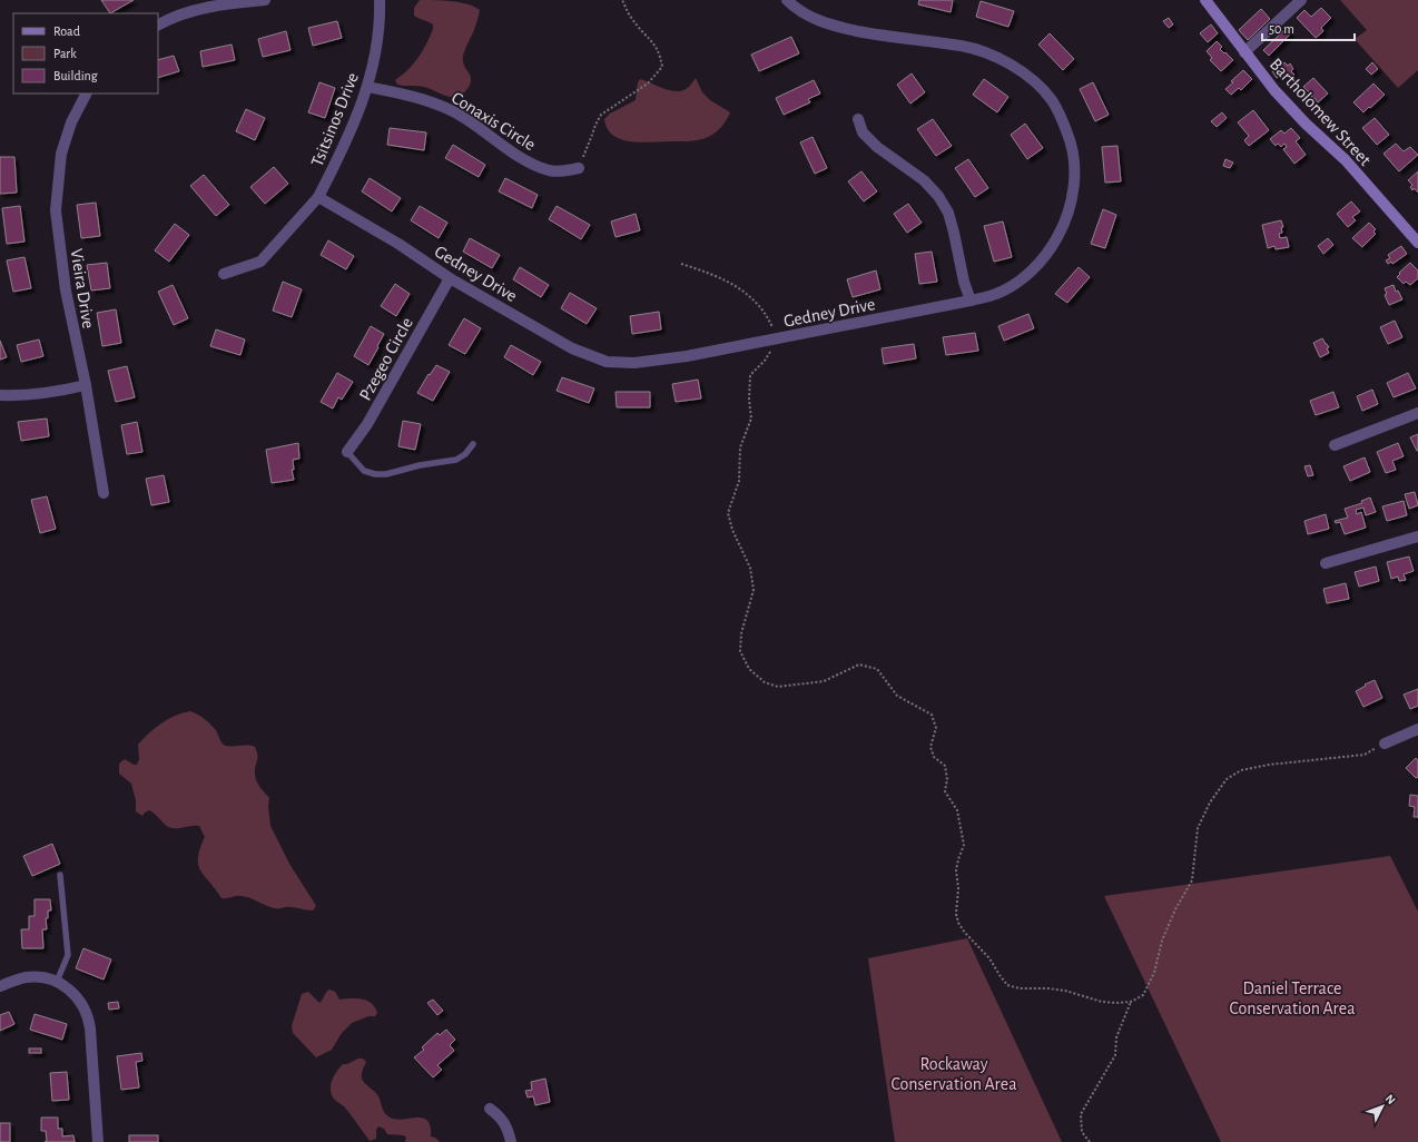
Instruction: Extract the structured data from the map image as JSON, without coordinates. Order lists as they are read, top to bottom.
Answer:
{
  "streets": {
    "main road": ["Bartholomew Street"],
    "street": [
      "Tsitsinos Drive",
      "Conaxis Circle",
      "Gedney Drive",
      "Vieira Drive",
      "Pzegeo Circle"
    ]
  },
  "crossings": [
    ["Tsitsinos Drive", "Conaxis Circle"],
    ["Tsitsinos Drive", "Gedney Drive"],
    ["Gedney Drive", "Pzegeo Circle"]
  ],
  "parks": ["Daniel Terrace Conservation Area", "Rockaway Conservation Area"],
  "legend": ["Road", "Park", "Building"],
  "scale_bar": "50 m",
  "north": "top right"
}
